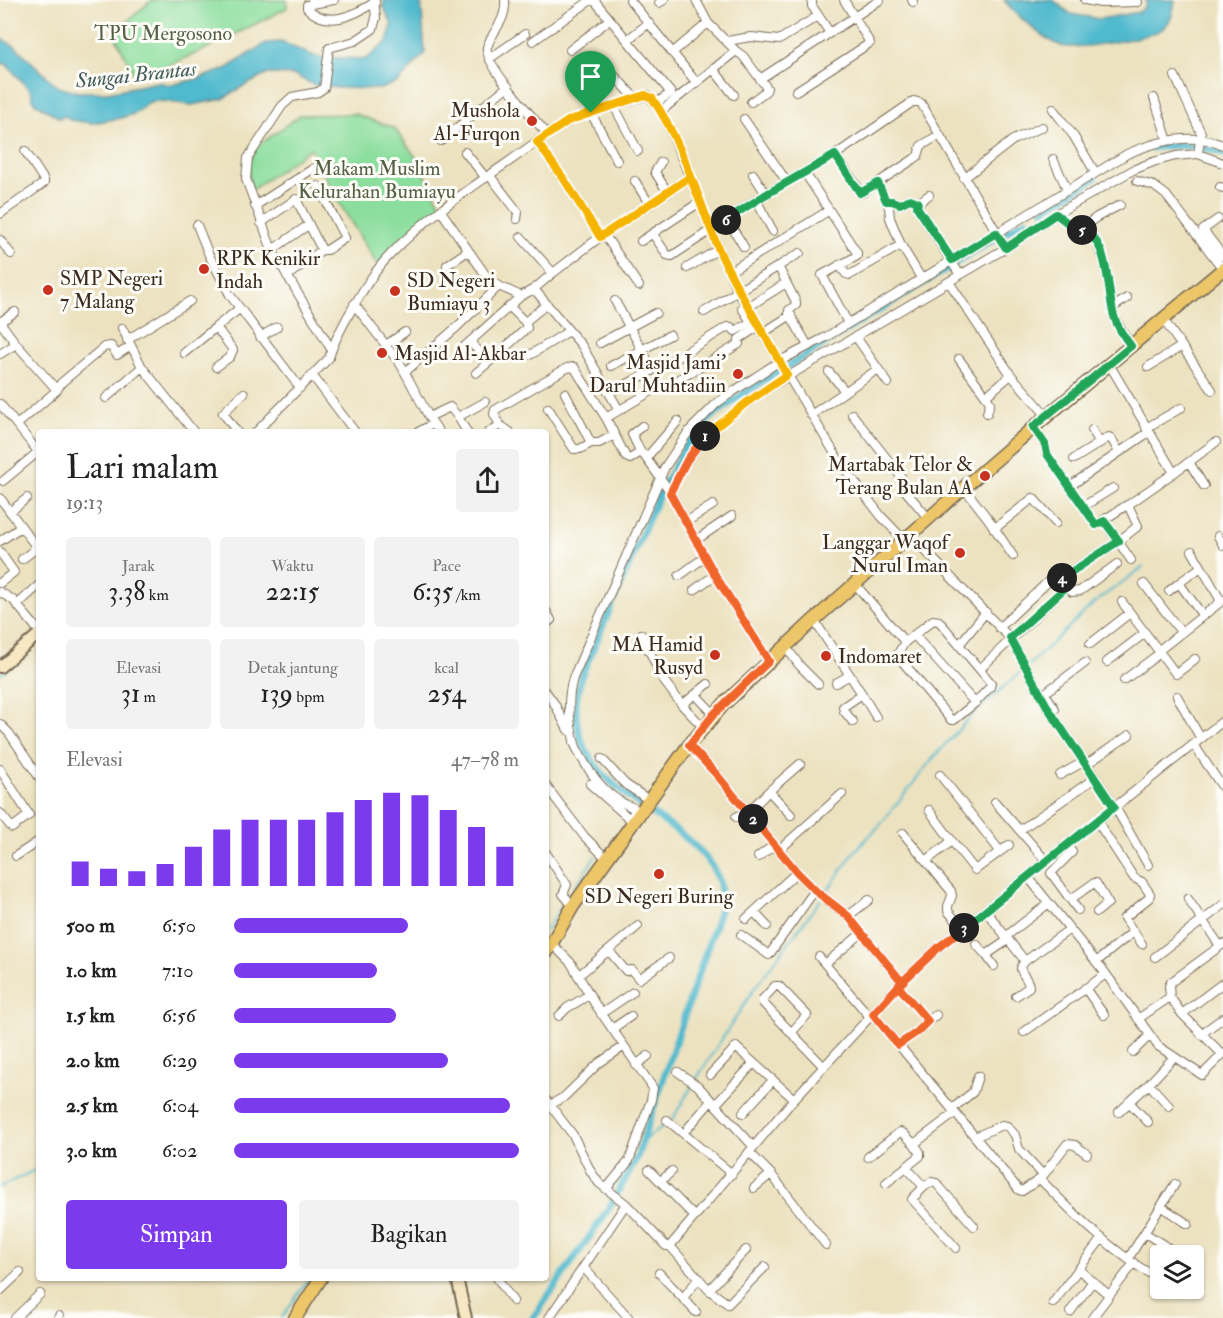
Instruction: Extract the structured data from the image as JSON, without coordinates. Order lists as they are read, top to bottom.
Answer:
{
  "water": ["Sungai Brantas"],
  "parks": ["TPU Mergosono", "Makam Muslim Kelurahan Bumiayu"],
  "places": [
    "Mushola Al-Furqon",
    "RPK Kenikir Indah",
    "SMP Negeri 7 Malang",
    "SD Negeri Bumiayu 3",
    "Masjid Al-Akbar",
    "Masjid Jami' Darul Muhtadiin",
    "Martabak Telor & Terang Bulan AA",
    "Langgar Waqof Nurul Iman",
    "MA Hamid Rusyd",
    "Indomaret",
    "SD Negeri Buring"
  ],
  "page": {
    "pins": [
      "6",
      "5",
      "1",
      "4",
      "2",
      "3"
    ],
    "heading": ["Lari malam", "19:13"],
    "stats": [
      ["Jarak", "3.38 km"],
      ["Waktu", "22:15"],
      ["Pace", "6:35 /km"],
      ["Elevasi", "31 m"],
      ["Detak jantung", "139 bpm"],
      ["kcal", "254"]
    ],
    "chart": ["Elevasi", "47–78 m"],
    "list": [
      {
        "name": "500 m",
        "note": "6:50"
      },
      {
        "name": "1.0 km",
        "note": "7:10"
      },
      {
        "name": "1.5 km",
        "note": "6:56"
      },
      {
        "name": "2.0 km",
        "note": "6:29"
      },
      {
        "name": "2.5 km",
        "note": "6:04"
      },
      {
        "name": "3.0 km",
        "note": "6:02"
      }
    ],
    "buttons": ["Simpan", "Bagikan"]
  }
}
